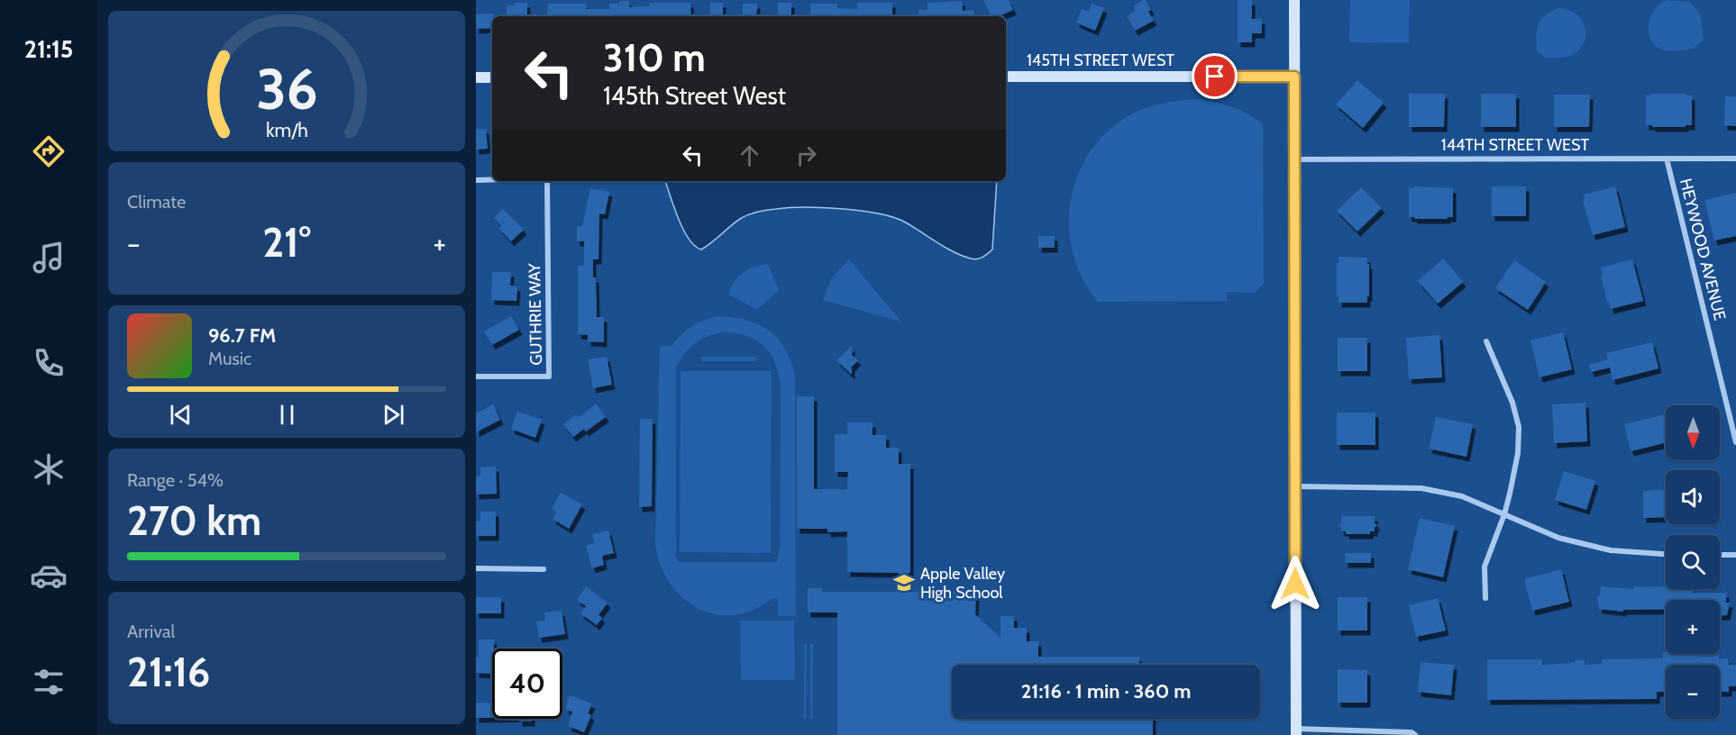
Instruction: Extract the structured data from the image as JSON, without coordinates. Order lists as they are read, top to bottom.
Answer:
{
  "streets": {
    "street": [
      "145TH STREET WEST",
      "144TH STREET WEST",
      "HEYWOOD AVENUE",
      "GUTHRIE WAY"
    ]
  },
  "crossings": [
    ["144TH STREET WEST", "HEYWOOD AVENUE"]
  ],
  "places": {
    "school or university": ["Apple Valley High School"]
  },
  "north": "bottom",
  "page": {
    "tabs": "21:15",
    "turn": ["310 m", "145th Street West"],
    "tile": [
      "Climate",
      ["Range · 54%", "270 km"],
      ["Arrival", "21:16"]
    ],
    "heat": ["−", "21°", "+"],
    "song": ["96.7 FM", "Music"],
    "map_buttons": ["+", "−"],
    "limit": "40",
    "trip": "21:16 · 1 min · 360 m",
    "gauge": ["36", "km/h"]
  }
}
